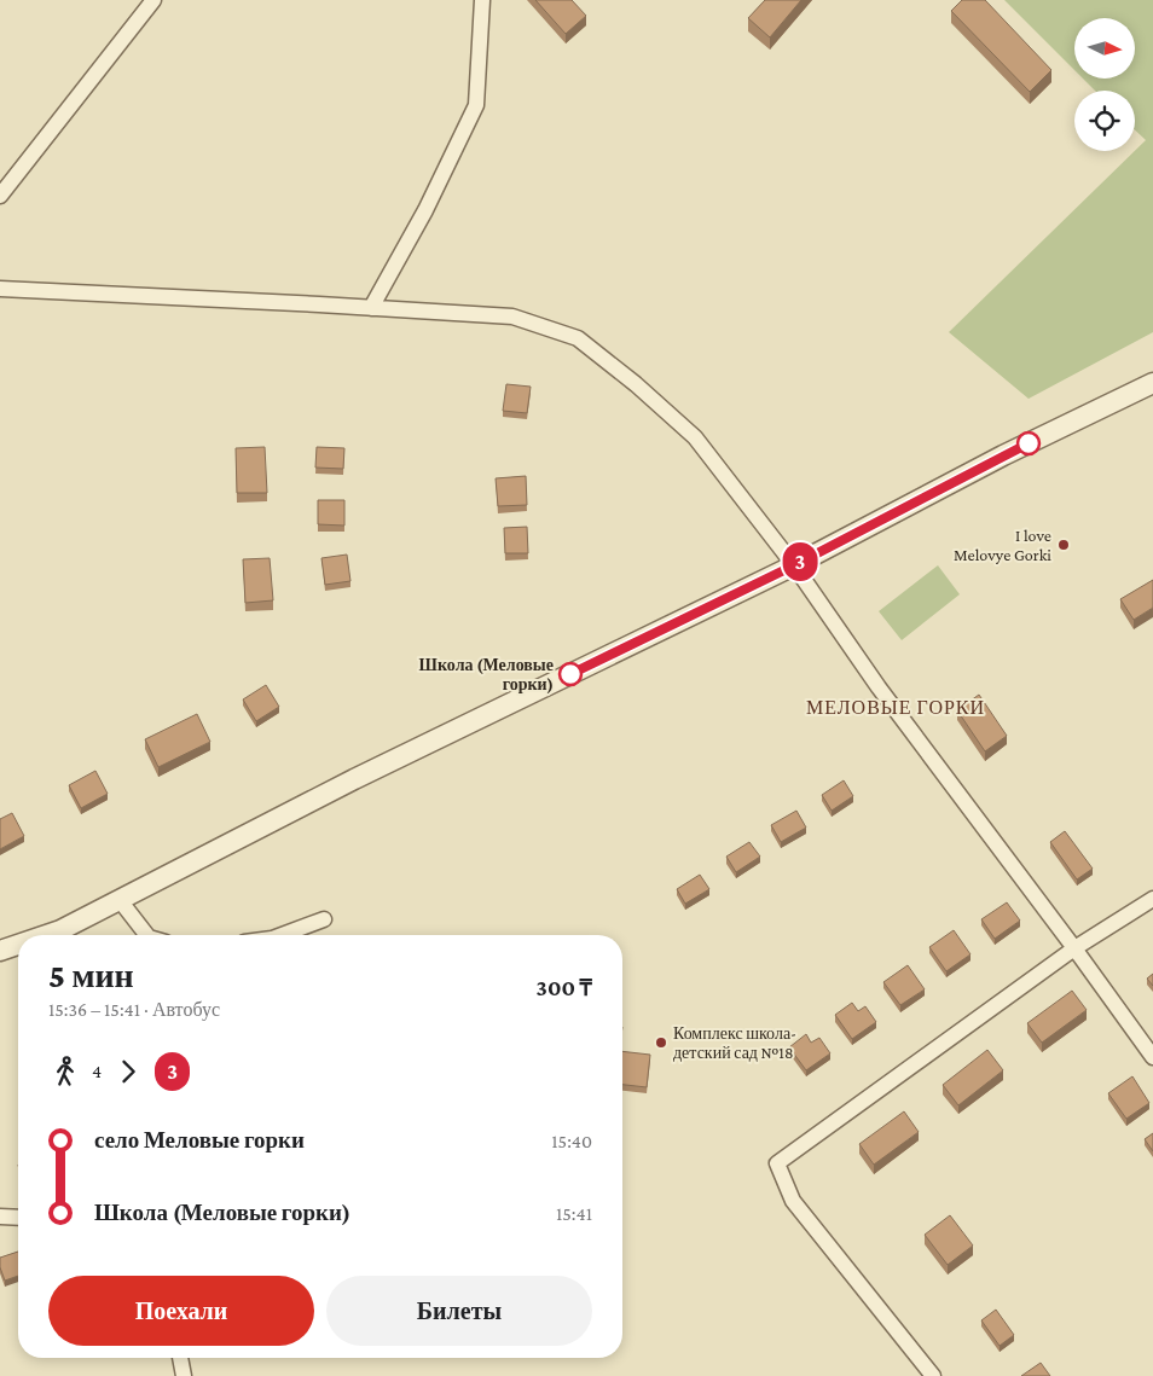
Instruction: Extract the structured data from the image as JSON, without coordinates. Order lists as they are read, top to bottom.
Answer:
{
  "districts": ["МЕЛОВЫЕ ГОРКИ"],
  "places": ["I love Melovye Gorki", "Школа (Меловые горки)", "Комплекс школа- детский сад №18"],
  "lines": ["bus line 3"],
  "north": "right",
  "page": {
    "on_map": "3",
    "heading": ["5 мин", "15:36 – 15:41 · Автобус", "300 ₸"],
    "legs": ["4", "3"],
    "list": [
      {
        "name": "село Меловые горки",
        "value": "15:40"
      },
      {
        "name": "Школа (Меловые горки)",
        "value": "15:41"
      }
    ],
    "buttons": ["Поехали", "Билеты"]
  }
}
